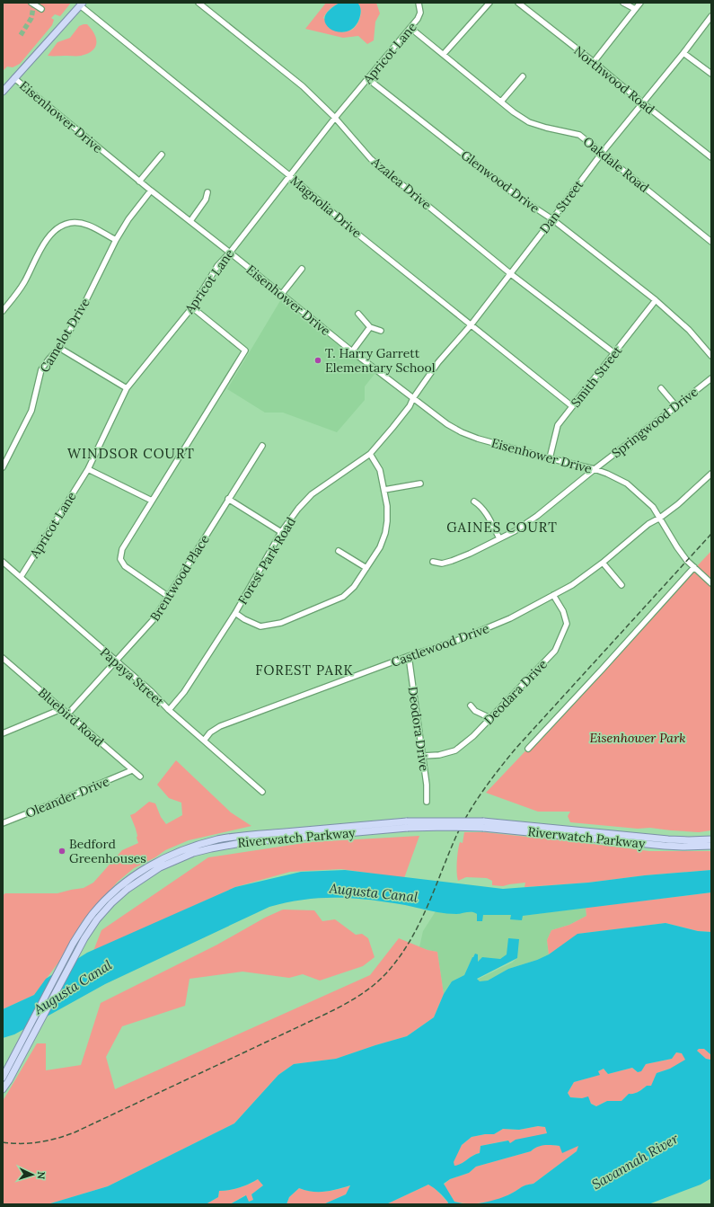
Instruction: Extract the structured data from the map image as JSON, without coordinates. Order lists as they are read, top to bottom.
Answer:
{
  "streets": {
    "main road": ["Riverwatch Parkway"],
    "street": [
      "Apricot Lane",
      "Northwood Road",
      "Eisenhower Drive",
      "Oakdale Road",
      "Glenwood Drive",
      "Azalea Drive",
      "Magnolia Drive",
      "Dan Street",
      "Camelot Drive",
      "Smith Street",
      "Springwood Drive",
      "Forest Park Road",
      "Brentwood Place",
      "Castlewood Drive",
      "Papaya Street",
      "Deodara Drive",
      "Bluebird Road",
      "Deodora Drive",
      "Oleander Drive"
    ]
  },
  "crossings": [
    ["Apricot Lane", "Eisenhower Drive"],
    ["Apricot Lane", "Oakdale Road"],
    ["Apricot Lane", "Glenwood Drive"],
    ["Apricot Lane", "Azalea Drive"],
    ["Apricot Lane", "Magnolia Drive"],
    ["Apricot Lane", "Papaya Street"],
    ["Northwood Road", "Dan Street"],
    ["Eisenhower Drive", "Dan Street"],
    ["Eisenhower Drive", "Camelot Drive"],
    ["Eisenhower Drive", "Smith Street"],
    ["Eisenhower Drive", "Springwood Drive"],
    ["Eisenhower Drive", "Forest Park Road"],
    ["Eisenhower Drive", "Castlewood Drive"],
    ["Oakdale Road", "Dan Street"],
    ["Glenwood Drive", "Dan Street"],
    ["Glenwood Drive", "Smith Street"],
    ["Azalea Drive", "Dan Street"],
    ["Azalea Drive", "Smith Street"],
    ["Magnolia Drive", "Dan Street"],
    ["Magnolia Drive", "Smith Street"],
    ["Dan Street", "Forest Park Road"],
    ["Forest Park Road", "Papaya Street"],
    ["Brentwood Place", "Papaya Street"],
    ["Brentwood Place", "Bluebird Road"],
    ["Castlewood Drive", "Papaya Street"],
    ["Castlewood Drive", "Deodara Drive"],
    ["Castlewood Drive", "Deodora Drive"],
    ["Deodara Drive", "Deodora Drive"],
    ["Bluebird Road", "Oleander Drive"]
  ],
  "districts": ["WINDSOR COURT", "GAINES COURT", "FOREST PARK"],
  "water": ["Augusta Canal", "Savannah River"],
  "parks": ["Eisenhower Park"],
  "places": ["T. Harry Garrett Elementary School", "Bedford Greenhouses"],
  "north": "right"
}
